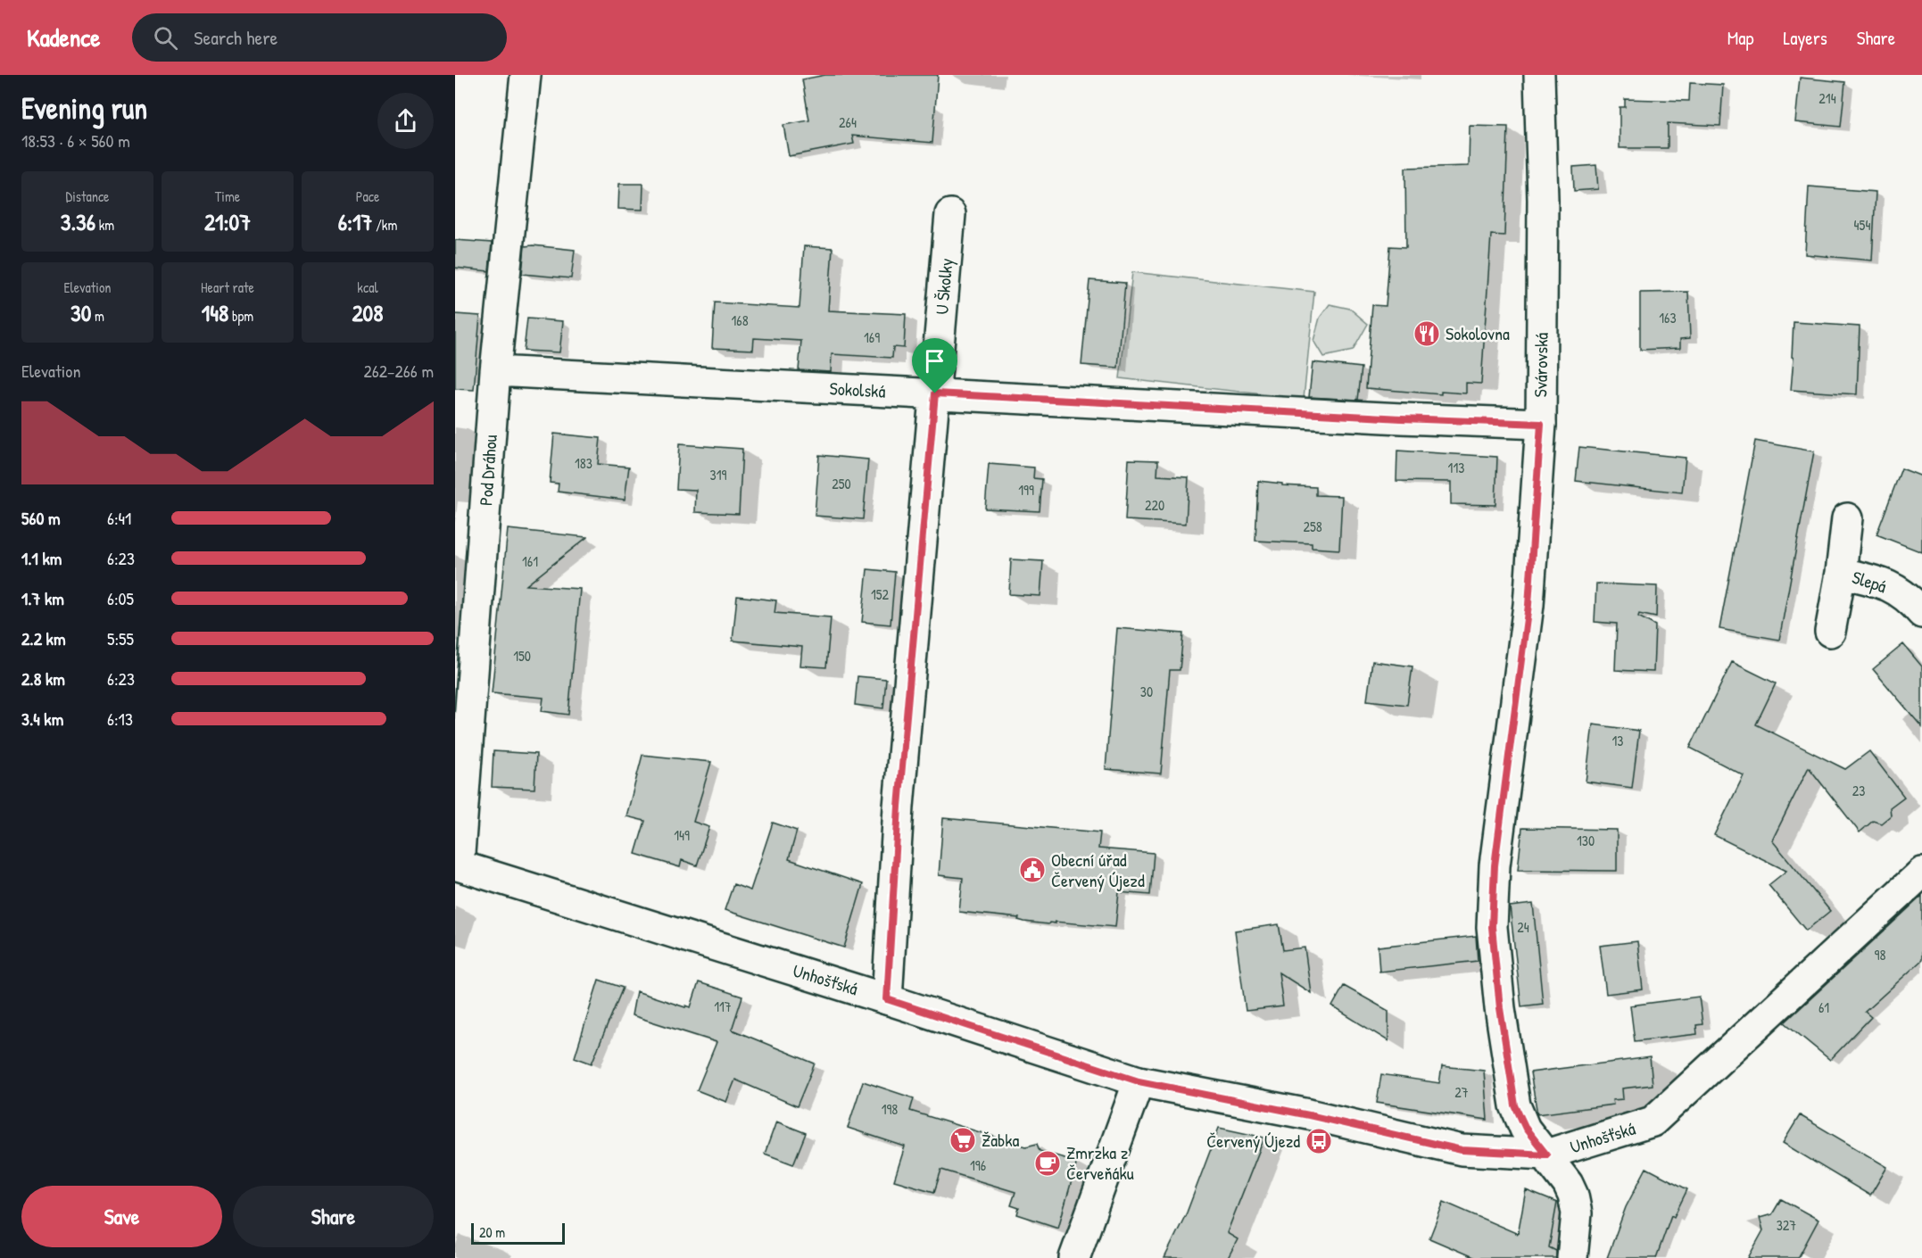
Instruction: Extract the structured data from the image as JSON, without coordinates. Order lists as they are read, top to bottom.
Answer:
{
  "streets": {
    "street": [
      "U Školky",
      "Svárovská",
      "Sokolská",
      "Pod Dráhou",
      "Slepá",
      "Unhošťská"
    ]
  },
  "crossings": [
    ["U Školky", "Sokolská"],
    ["U Školky", "Unhošťská"],
    ["Svárovská", "Sokolská"],
    ["Svárovská", "Unhošťská"],
    ["Sokolská", "Pod Dráhou"],
    ["Pod Dráhou", "Unhošťská"]
  ],
  "places": {
    "restaurant": ["Sokolovna"],
    "public building": ["Obecní úřad Červený Újezd"],
    "supermarket": ["Žabka"],
    "bus stop": ["Červený Újezd"],
    "cafe": ["Zmrzka z Červeňáku"]
  },
  "house_numbers": [
    "214",
    "264",
    "454",
    "163",
    "168",
    "169",
    "183",
    "113",
    "319",
    "250",
    "199",
    "220",
    "258",
    "161",
    "152",
    "150",
    "30",
    "13",
    "23",
    "149",
    "130",
    "24",
    "98",
    "117",
    "61",
    "27",
    "198",
    "196",
    "327"
  ],
  "scale_bar": "20 m",
  "page": {
    "header": "Kadence",
    "search": "Search here",
    "nav": ["Map", "Layers", "Share"],
    "heading": ["Evening run", "18:53 · 6 × 560 m"],
    "stats": [
      ["Distance", "3.36 km"],
      ["Time", "21:07"],
      ["Pace", "6:17 /km"],
      ["Elevation", "30 m"],
      ["Heart rate", "148 bpm"],
      ["kcal", "208"]
    ],
    "chart": ["Elevation", "262–266 m"],
    "list": [
      {
        "name": "560 m",
        "note": "6:41"
      },
      {
        "name": "1.1 km",
        "note": "6:23"
      },
      {
        "name": "1.7 km",
        "note": "6:05"
      },
      {
        "name": "2.2 km",
        "note": "5:55"
      },
      {
        "name": "2.8 km",
        "note": "6:23"
      },
      {
        "name": "3.4 km",
        "note": "6:13"
      }
    ],
    "buttons": ["Save", "Share"],
    "scale": "20 m"
  }
}
